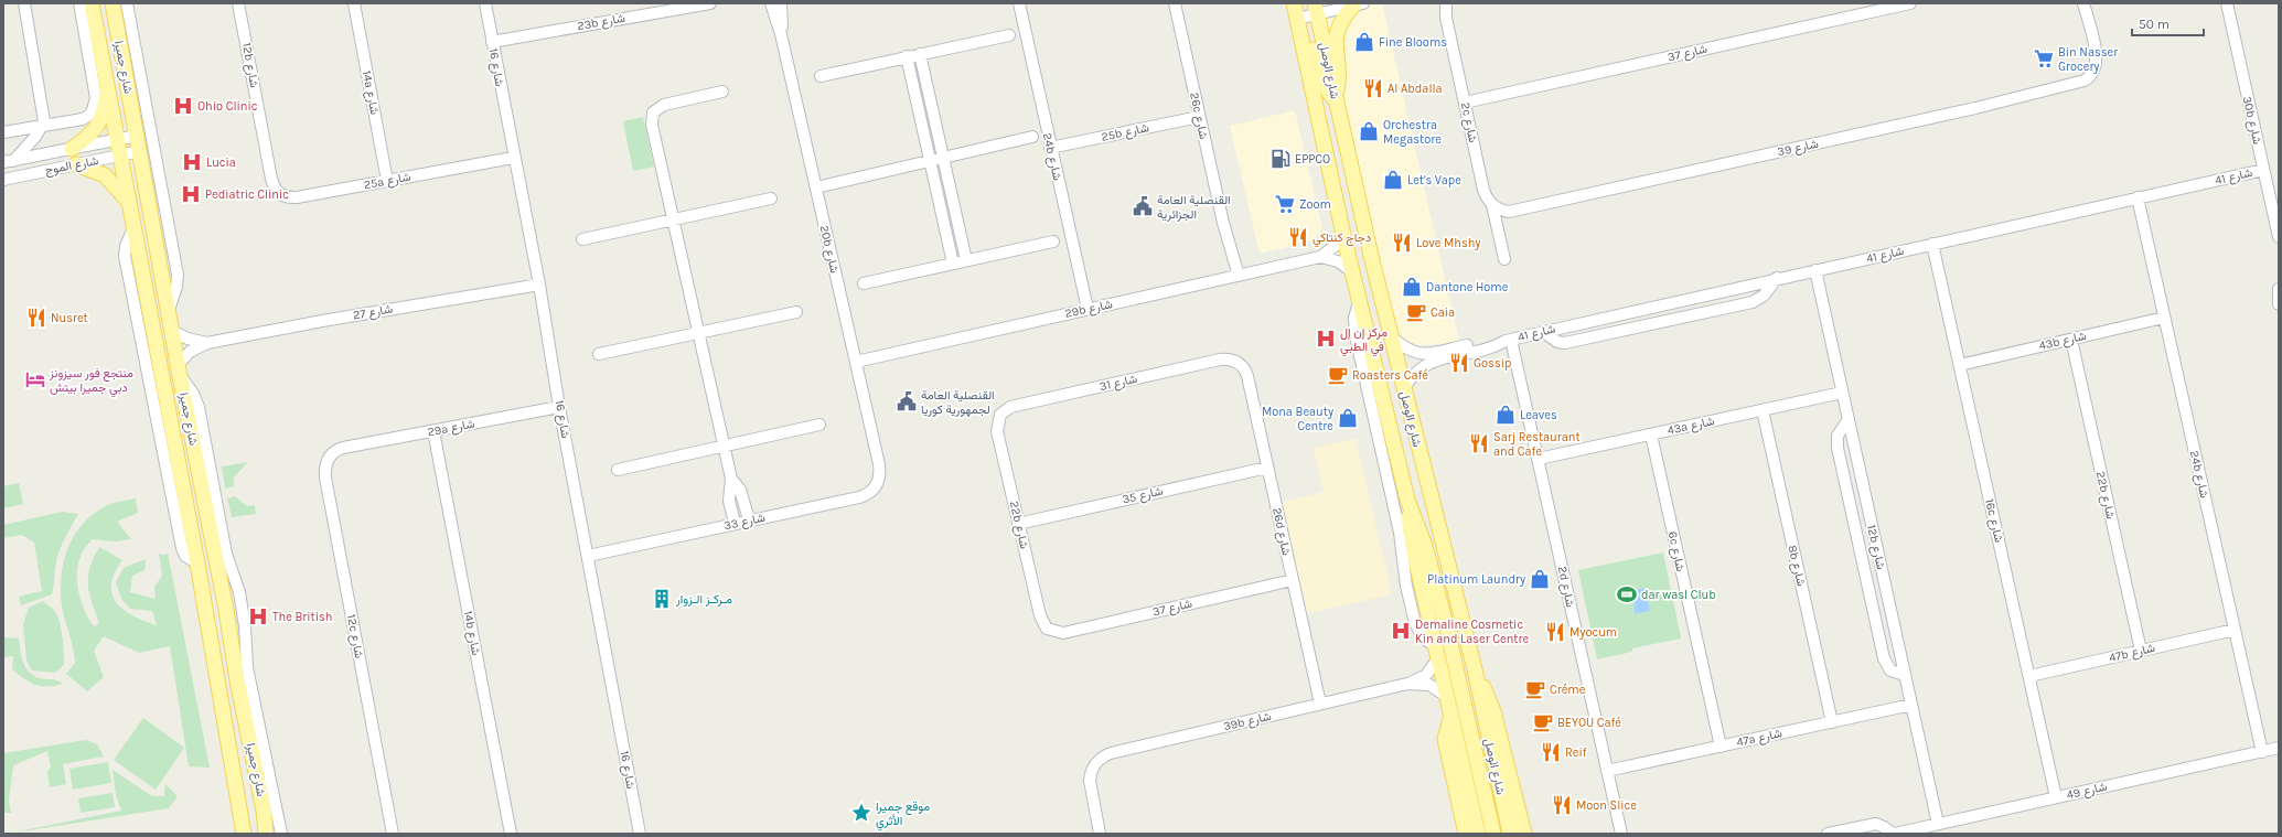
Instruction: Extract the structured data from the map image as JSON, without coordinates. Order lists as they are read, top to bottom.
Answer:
{
  "streets": {
    "main road": ["شارع جميرا", "شارع الوصل"],
    "street": [
      "23b شارع",
      "شارع 37",
      "12b شارع",
      "شارع 16",
      "14a شارع",
      "26c شارع",
      "30b شارع",
      "2c شارع",
      "25b شارع",
      "شارع 39",
      "24b شارع",
      "شارع الموج",
      "شارع 41",
      "25a شارع",
      "20b شارع",
      "29b شارع",
      "شارع 27",
      "43b شارع",
      "شارع 31",
      "43a شارع",
      "29a شارع",
      "شارع 35",
      "22b شارع",
      "16c شارع",
      "شارع 33",
      "26d شارع",
      "6c شارع",
      "8b شارع",
      "2d شارع",
      "14b شارع",
      "12c شارع",
      "47b شارع",
      "39b شارع",
      "47a شارع",
      "شارع 49"
    ]
  },
  "crossings": [
    ["23b شارع", "شارع 16"],
    ["شارع 37", "2c شارع"],
    ["شارع 37", "22b شارع"],
    ["شارع 37", "26d شارع"],
    ["12b شارع", "شارع 41"],
    ["12b شارع", "25a شارع"],
    ["12b شارع", "43a شارع"],
    ["12b شارع", "47a شارع"],
    ["12b شارع", "شارع 49"],
    ["شارع جميرا", "شارع الموج"],
    ["شارع جميرا", "شارع 27"],
    ["شارع 16", "25a شارع"],
    ["شارع 16", "شارع 27"],
    ["شارع 16", "29a شارع"],
    ["شارع 16", "شارع 33"],
    ["شارع الوصل", "شارع 41"],
    ["شارع الوصل", "29b شارع"],
    ["شارع الوصل", "39b شارع"],
    ["14a شارع", "25a شارع"],
    ["26c شارع", "25b شارع"],
    ["26c شارع", "29b شارع"],
    ["30b شارع", "شارع 41"],
    ["2c شارع", "شارع 39"],
    ["25b شارع", "24b شارع"],
    ["24b شارع", "شارع 41"],
    ["24b شارع", "29b شارع"],
    ["24b شارع", "43b شارع"],
    ["24b شارع", "47b شارع"],
    ["24b شارع", "شارع 49"],
    ["شارع 41", "16c شارع"],
    ["شارع 41", "2d شارع"],
    ["20b شارع", "29b شارع"],
    ["20b شارع", "شارع 33"],
    ["43b شارع", "22b شارع"],
    ["43b شارع", "16c شارع"],
    ["شارع 31", "22b شارع"],
    ["شارع 31", "26d شارع"],
    ["43a شارع", "6c شارع"],
    ["43a شارع", "8b شارع"],
    ["43a شارع", "2d شارع"],
    ["29a شارع", "14b شارع"],
    ["29a شارع", "12c شارع"],
    ["شارع 35", "22b شارع"],
    ["شارع 35", "26d شارع"],
    ["22b شارع", "47b شارع"],
    ["16c شارع", "47b شارع"],
    ["16c شارع", "شارع 49"],
    ["26d شارع", "39b شارع"],
    ["6c شارع", "47a شارع"],
    ["8b شارع", "47a شارع"],
    ["2d شارع", "47a شارع"]
  ],
  "places": {
    "shop": [
      "Fine Blooms",
      "Orchestra Megastore",
      "Let's Vape",
      "Dantone Home",
      "Leaves",
      "Mona Beauty Centre",
      "Platinum Laundry"
    ],
    "supermarket": ["Bin Nasser Grocery", "Zoom"],
    "restaurant": [
      "Al Abdalla",
      "دجاج كنتاكي",
      "Love Mhshy",
      "Nusret",
      "Gossip",
      "Sarj Restaurant and Cafe",
      "Myocum",
      "Reif",
      "Moon Slice"
    ],
    "hospital": [
      "Ohio Clinic",
      "Lucia",
      "Pediatric Clinic",
      "مركز إن إل في الطبي",
      "The British",
      "Demaline Cosmetic Kin and Laser Centre"
    ],
    "fuel station": ["EPPCO"],
    "public building": ["القنصلية العامة الجزائرية", "القنصلية العامة لجمهورية كوريا"],
    "cafe": [
      "Caia",
      "Roasters Café",
      "Créme",
      "BEYOU Café"
    ],
    "hotel": ["منتجع فور سيزونز دبي جميرا بيتش"],
    "sports": ["dar wasl Club"],
    "building": ["مـركـز الـزوار"],
    "place": ["موقع جميرا الأثري"]
  },
  "scale_bar": "50 m"
}
